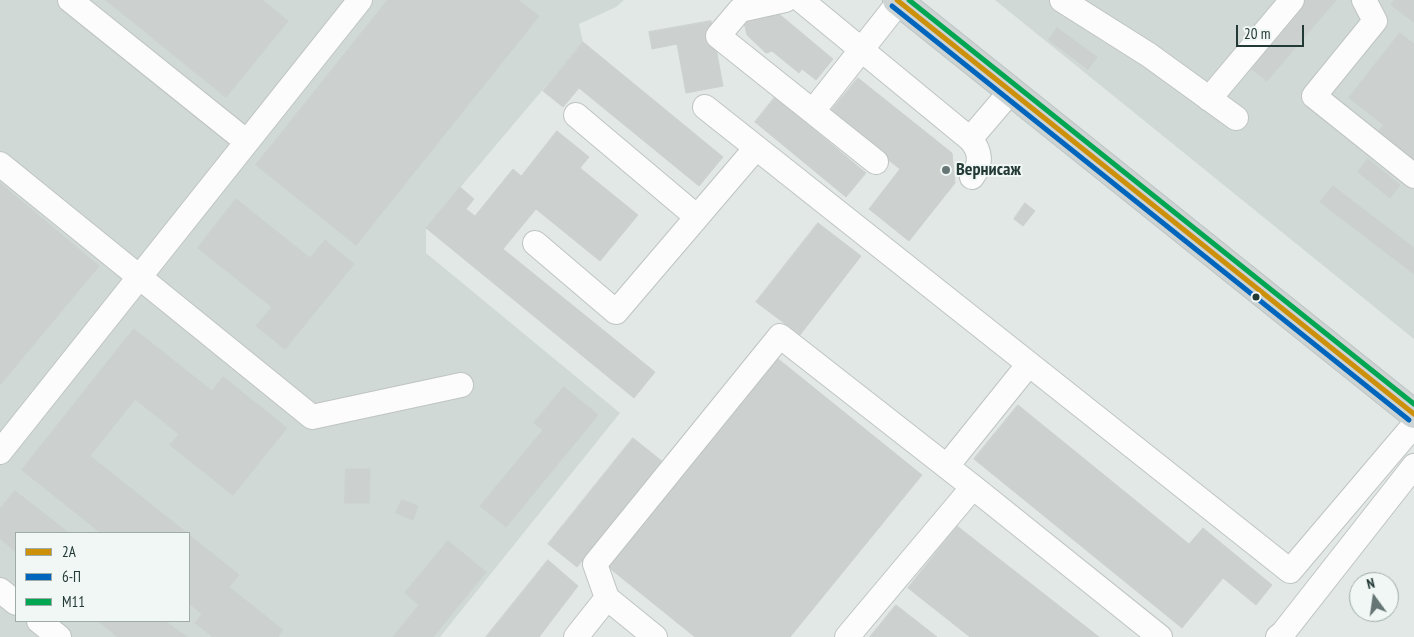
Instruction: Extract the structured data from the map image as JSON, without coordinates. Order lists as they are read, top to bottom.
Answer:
{
  "places": ["Вернисаж"],
  "lines": ["transit line 2А", "transit line М11", "transit line 6-П"],
  "legend": ["2А", "6-П", "М11"],
  "scale_bar": "20 m",
  "north": "top"
}
